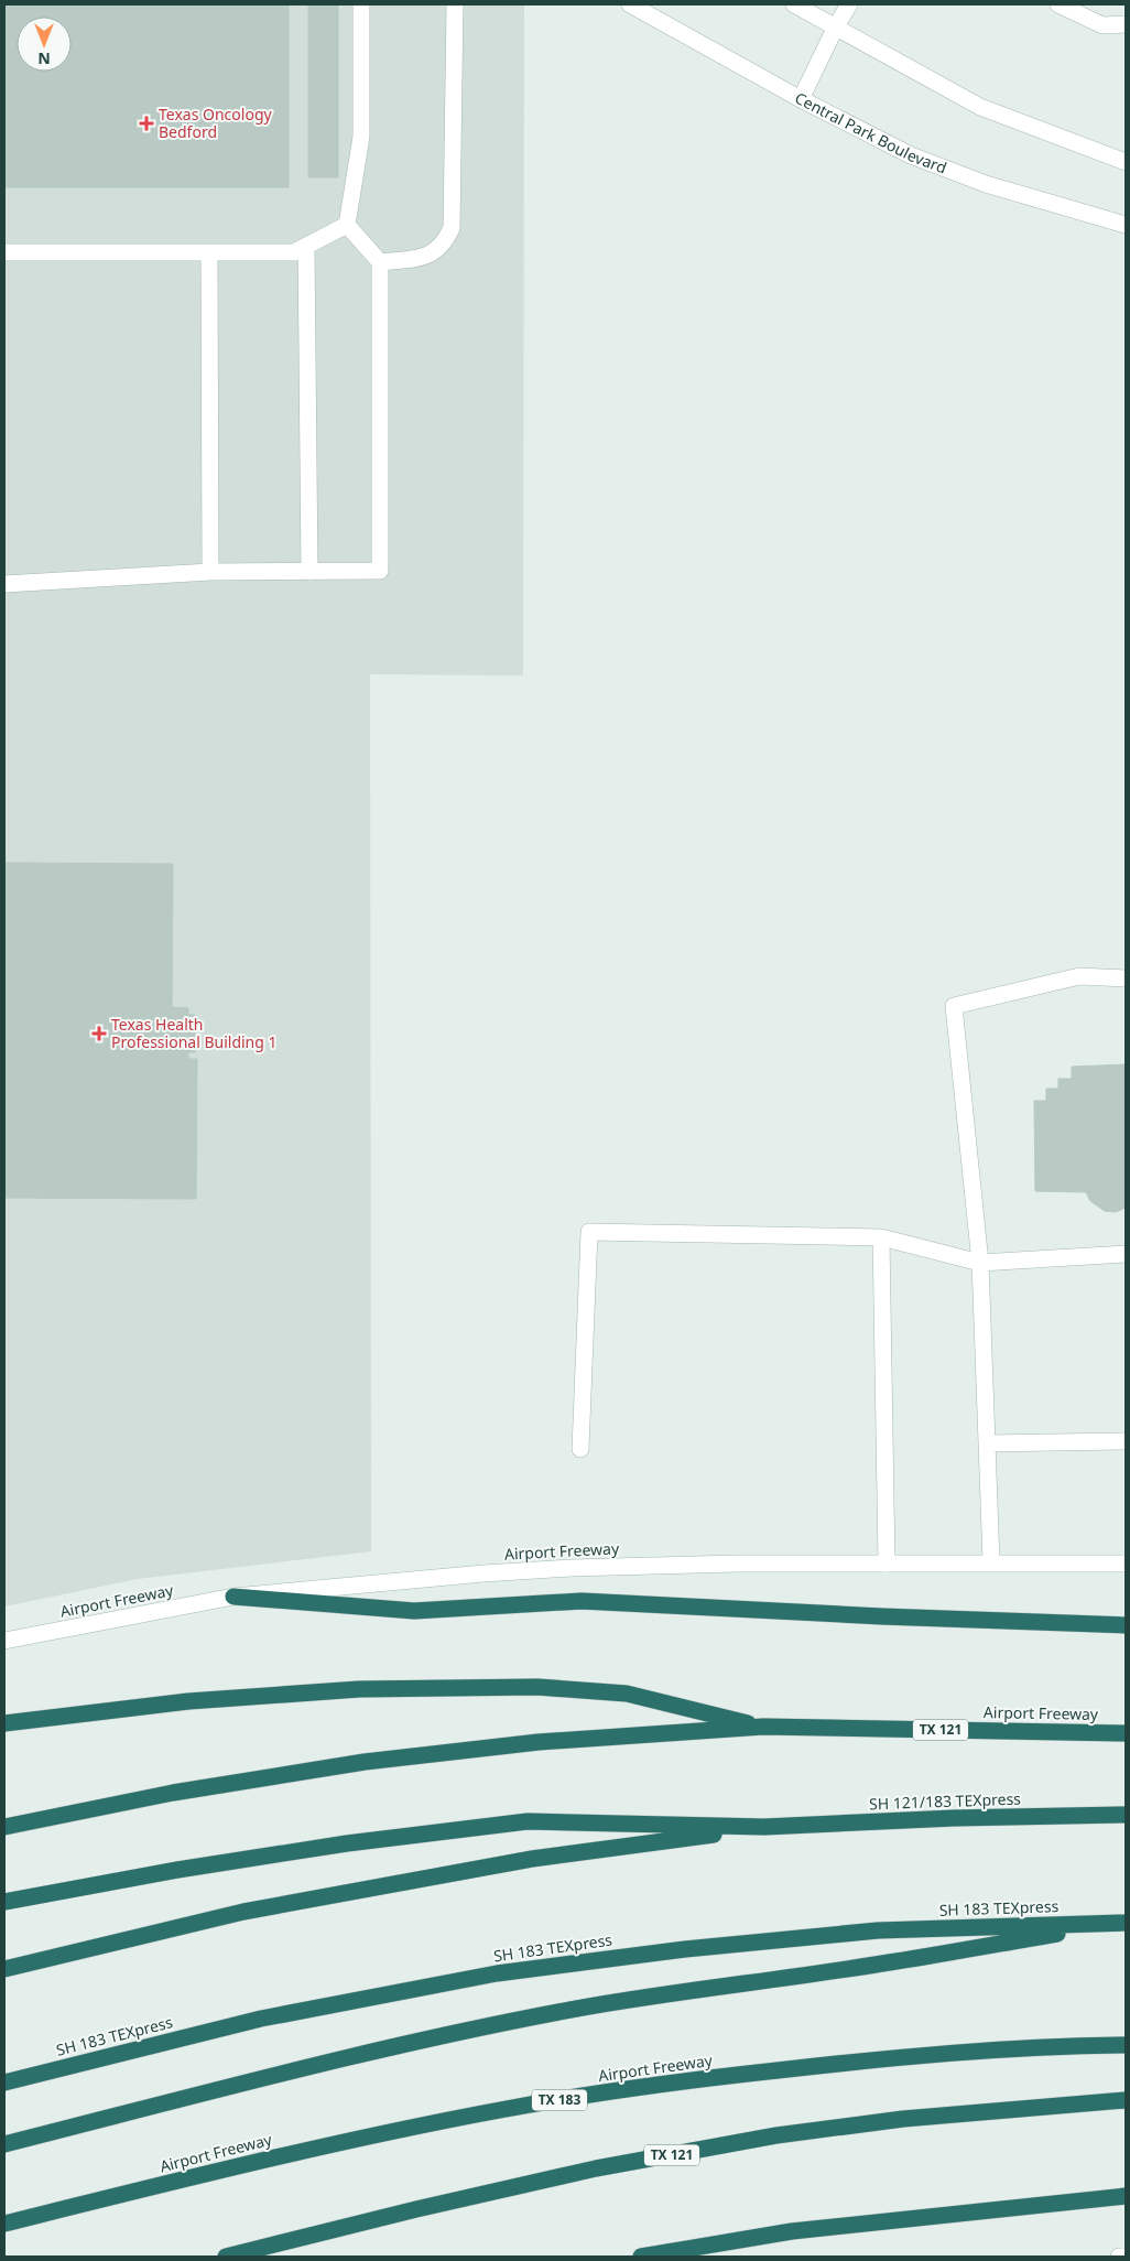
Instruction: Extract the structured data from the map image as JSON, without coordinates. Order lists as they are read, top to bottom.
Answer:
{
  "streets": {
    "highway": [
      "Airport Freeway",
      "TX 121",
      "SH 121/183 TEXpress",
      "SH 183 TEXpress",
      "TX 183"
    ],
    "main road": ["Central Park Boulevard"]
  },
  "places": {
    "health": ["Texas Oncology Bedford", "Texas Health Professional Building 1"]
  },
  "north": "bottom"
}
